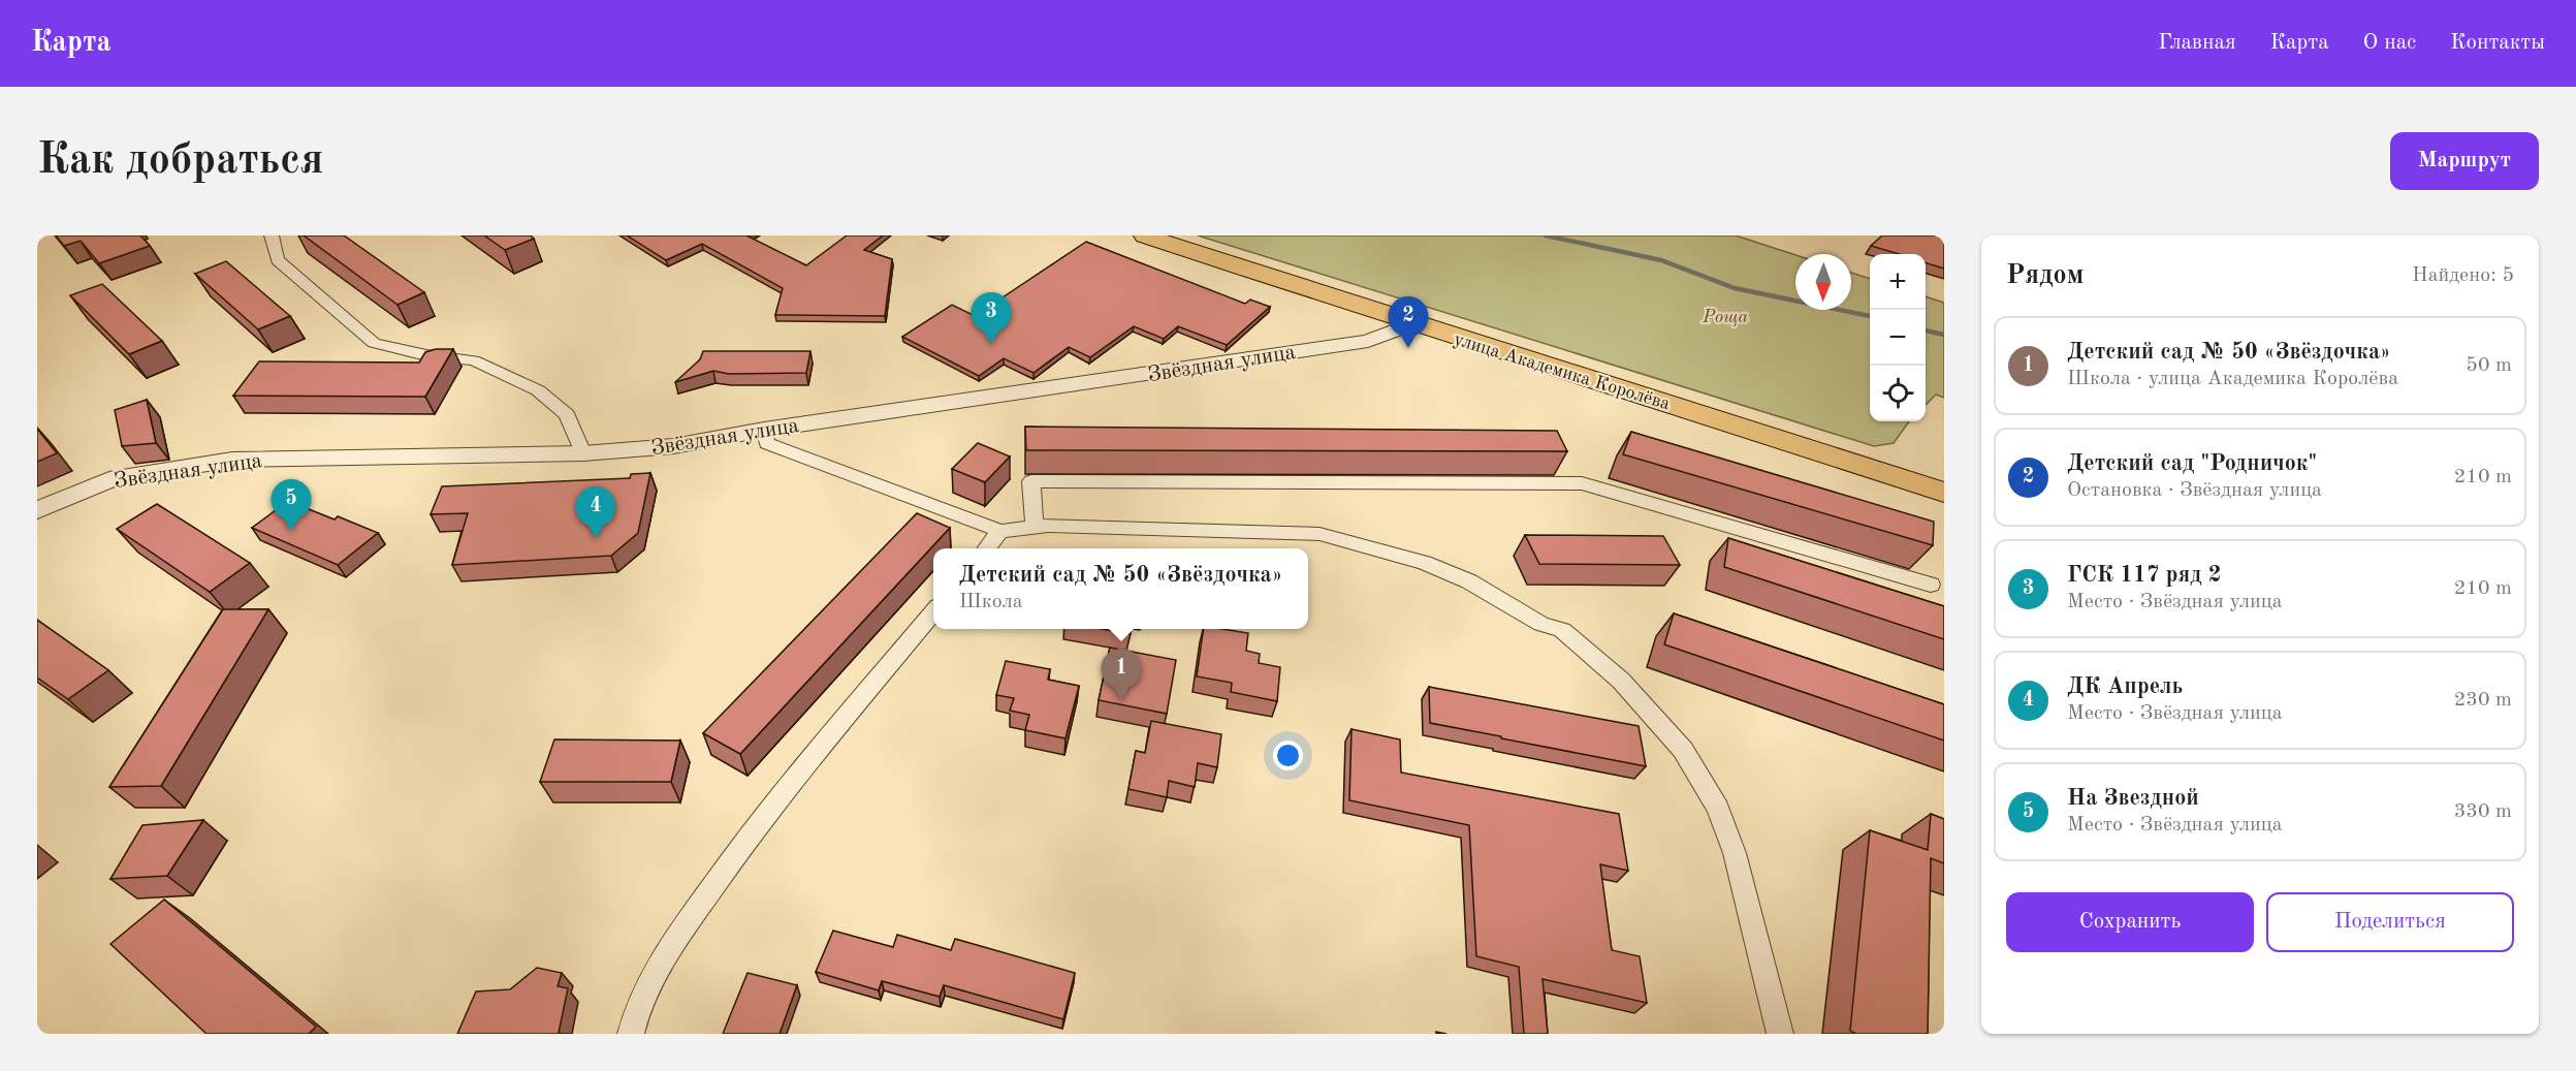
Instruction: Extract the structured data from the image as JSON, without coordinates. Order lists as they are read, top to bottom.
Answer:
{
  "streets": {
    "main road": ["улица Академика Королёва"],
    "street": ["Звёздная улица"]
  },
  "crossings": [
    ["Звёздная улица", "улица Академика Королёва"]
  ],
  "parks": ["Роща"],
  "north": "bottom",
  "page": {
    "header": "Карта",
    "nav": [
      "Главная",
      "Карта",
      "О нас",
      "Контакты"
    ],
    "buttons": [
      "Маршрут",
      ["Сохранить", "Поделиться"]
    ],
    "title": "Как добраться",
    "heading": ["Рядом", "Найдено: 5"],
    "map_buttons": ["+", "−"],
    "pins": [
      "3",
      "2",
      "5",
      "4",
      "1"
    ],
    "list": [
      {
        "mark": "1",
        "name": "Детский сад № 50 «Звёздочка»",
        "note": "Школа · улица Академика Королёва",
        "value": "50 m"
      },
      {
        "mark": "2",
        "name": "Детский сад \"Родничок\"",
        "note": "Остановка · Звёздная улица",
        "value": "210 m"
      },
      {
        "mark": "3",
        "name": "ГСК 117 ряд 2",
        "note": "Место · Звёздная улица",
        "value": "210 m"
      },
      {
        "mark": "4",
        "name": "ДК Апрель",
        "note": "Место · Звёздная улица",
        "value": "230 m"
      },
      {
        "mark": "5",
        "name": "На Звездной",
        "note": "Место · Звёздная улица",
        "value": "330 m"
      }
    ],
    "popup": ["Детский сад № 50 «Звёздочка»", "Школа"]
  }
}
